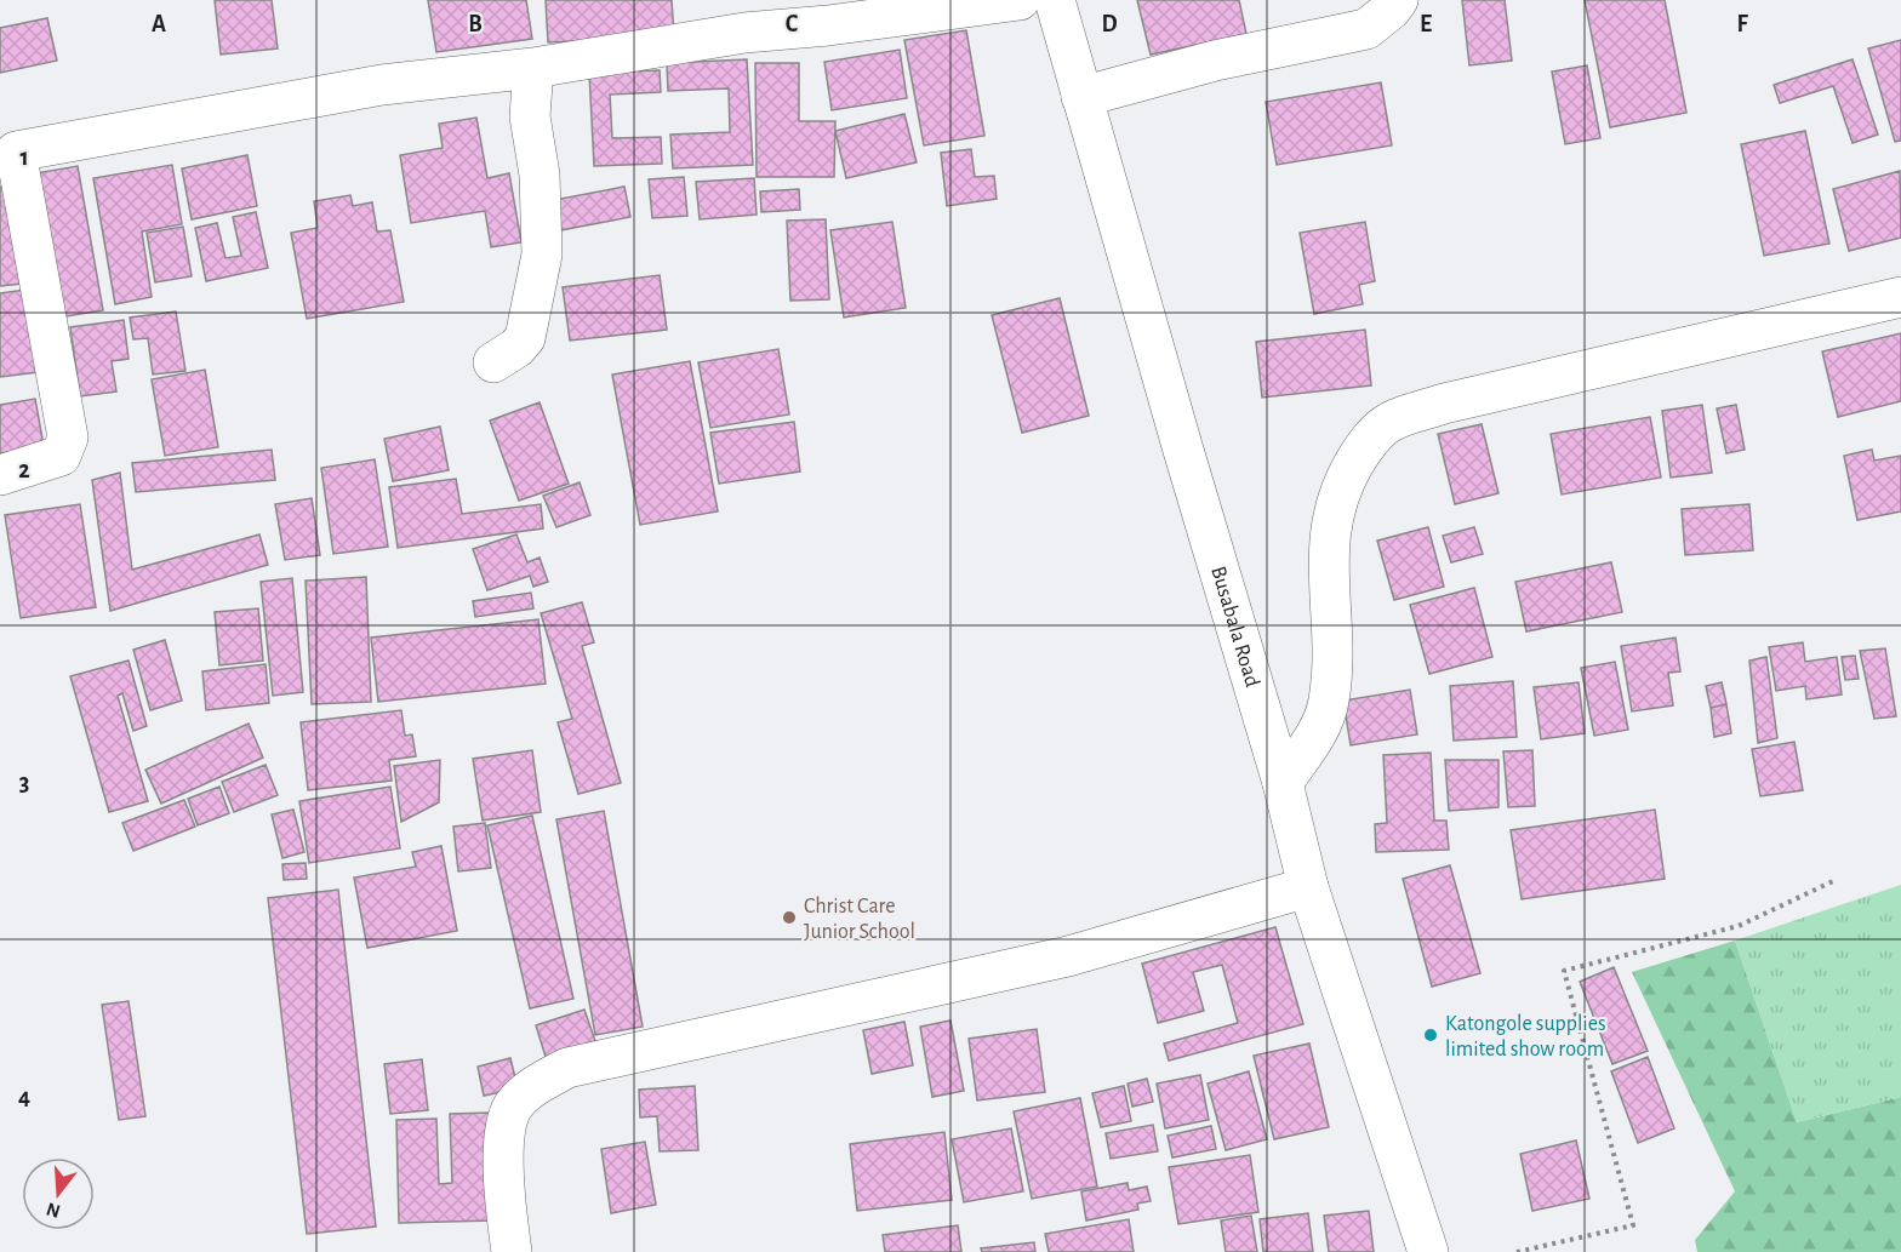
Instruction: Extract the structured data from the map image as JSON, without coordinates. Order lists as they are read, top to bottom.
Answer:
{
  "streets": {
    "street": ["Busabala Road"]
  },
  "places": ["Christ Care Junior School", "Katongole supplies limited show room"],
  "north": "bottom",
  "grid": {
    "columns": [
      "A",
      "B",
      "C",
      "D",
      "E",
      "F"
    ],
    "rows": [
      "1",
      "2",
      "3",
      "4"
    ]
  }
}
